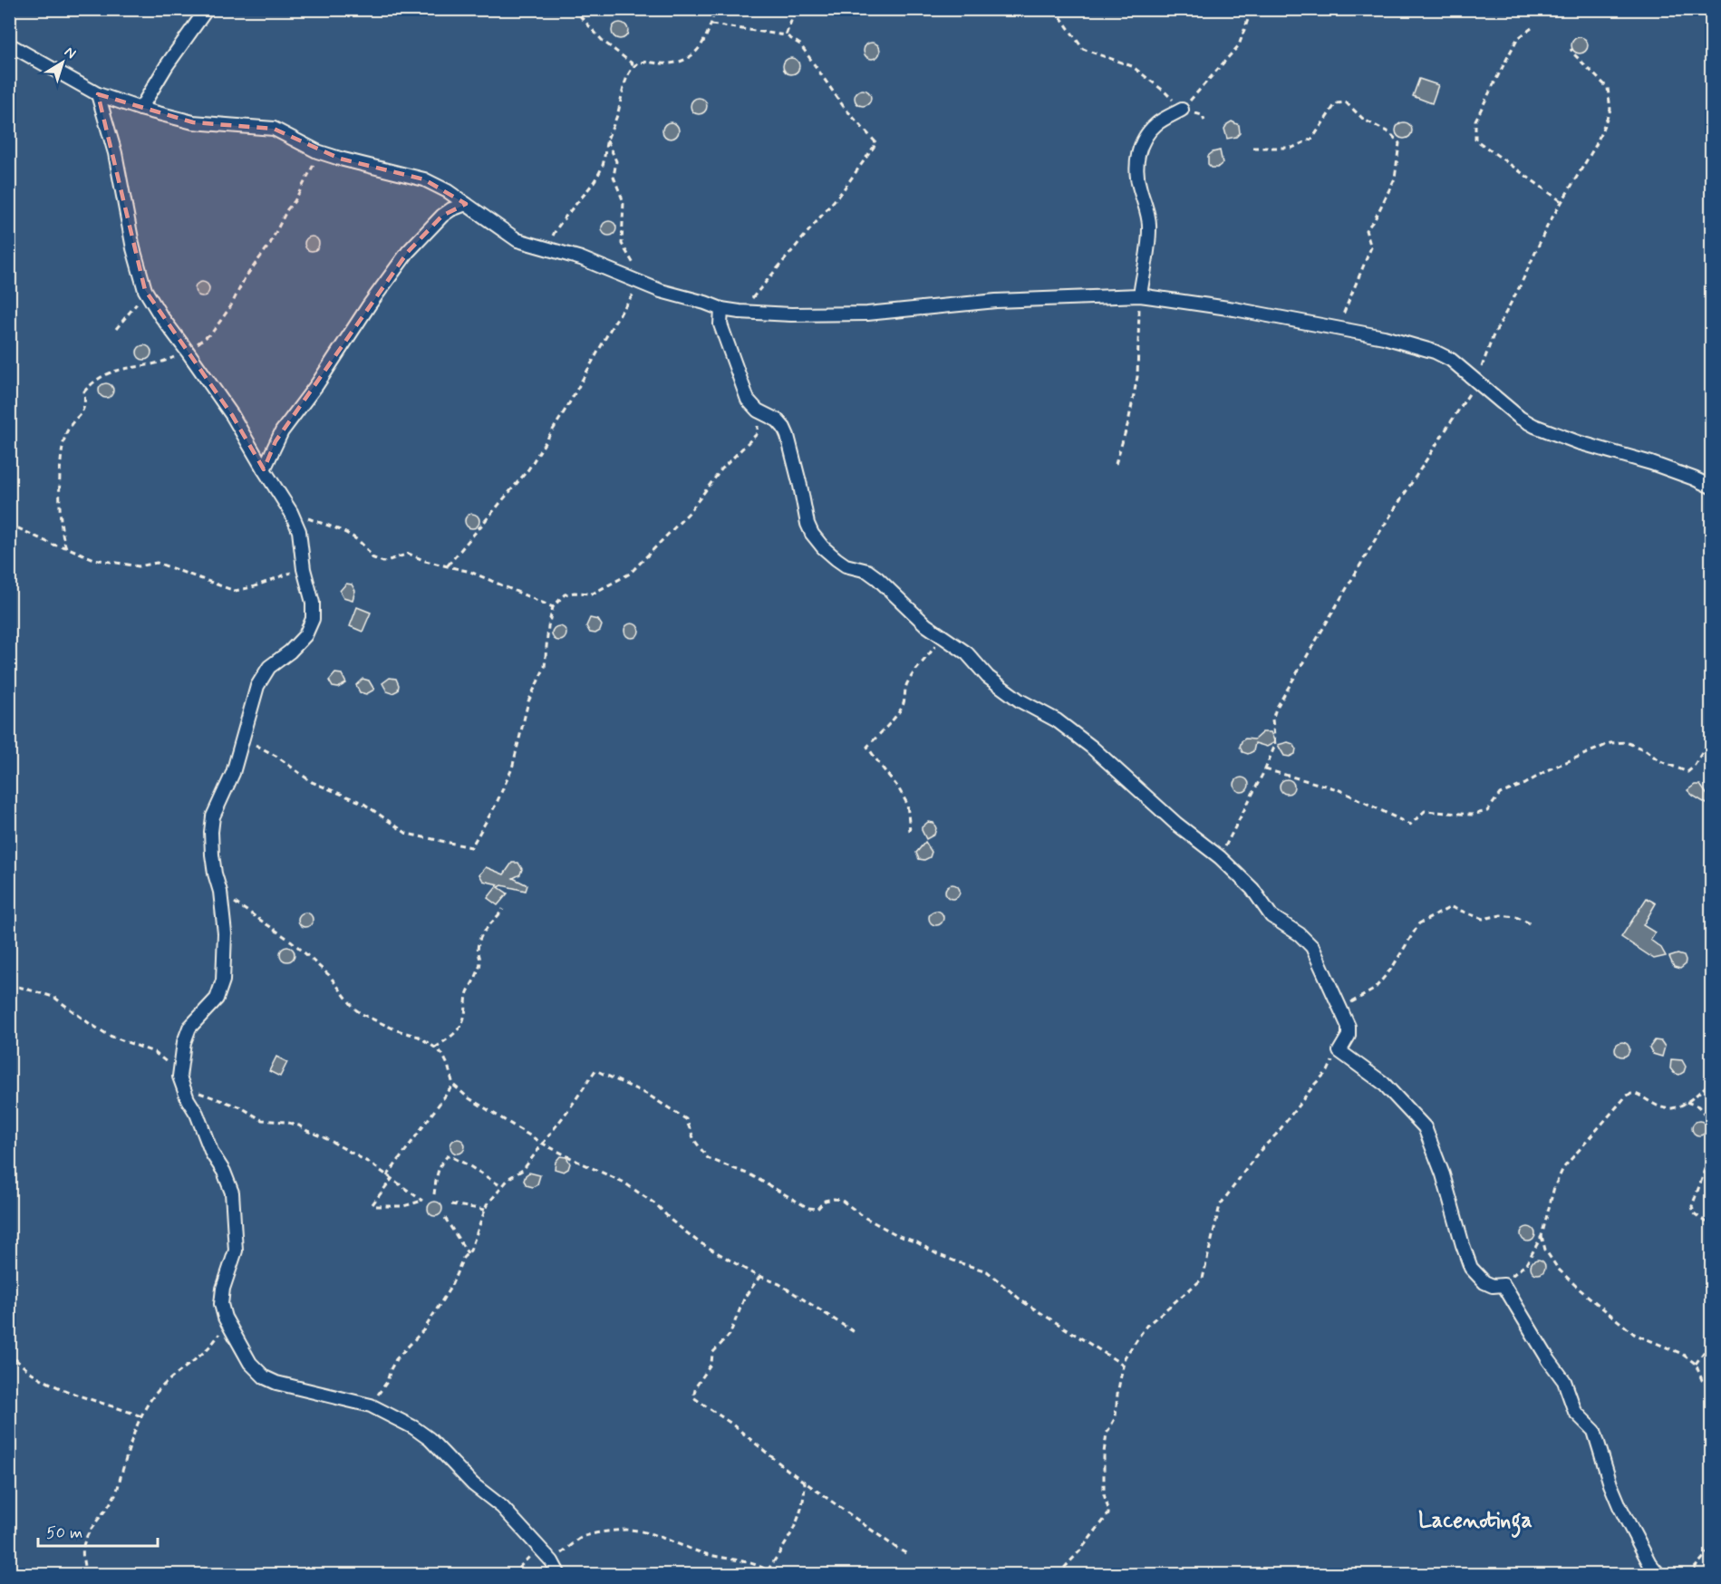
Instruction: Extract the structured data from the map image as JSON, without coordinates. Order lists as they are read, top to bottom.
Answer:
{
  "districts": ["Lacenotinga"],
  "scale_bar": "50 m",
  "north": "top right"
}
